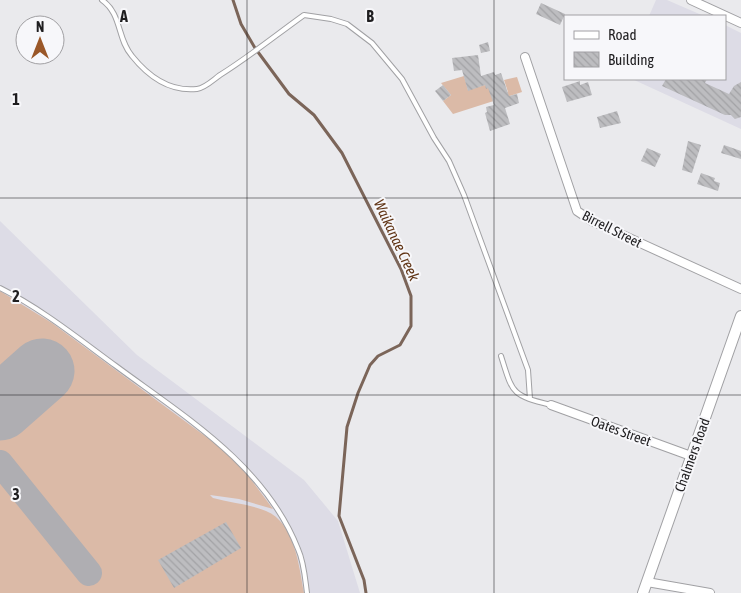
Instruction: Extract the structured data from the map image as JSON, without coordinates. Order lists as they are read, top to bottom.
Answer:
{
  "streets": {
    "street": ["Birrell Street", "Oates Street", "Chalmers Road"]
  },
  "crossings": [
    ["Oates Street", "Chalmers Road"]
  ],
  "water": ["Waikanae Creek"],
  "legend": ["Road", "Building"],
  "north": "top",
  "grid": {
    "columns": ["A", "B"],
    "rows": ["1", "2", "3"]
  }
}
